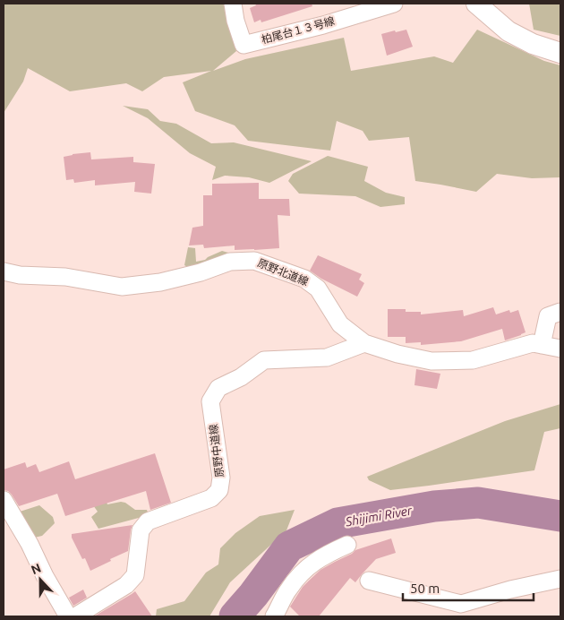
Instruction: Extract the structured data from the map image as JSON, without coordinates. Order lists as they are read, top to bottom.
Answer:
{
  "streets": {
    "street": ["柏尾台１３号線", "原野北道線", "原野中道線"]
  },
  "crossings": [
    ["原野北道線", "原野中道線"]
  ],
  "water": ["Shijimi River"],
  "scale_bar": "50 m",
  "north": "top"
}
